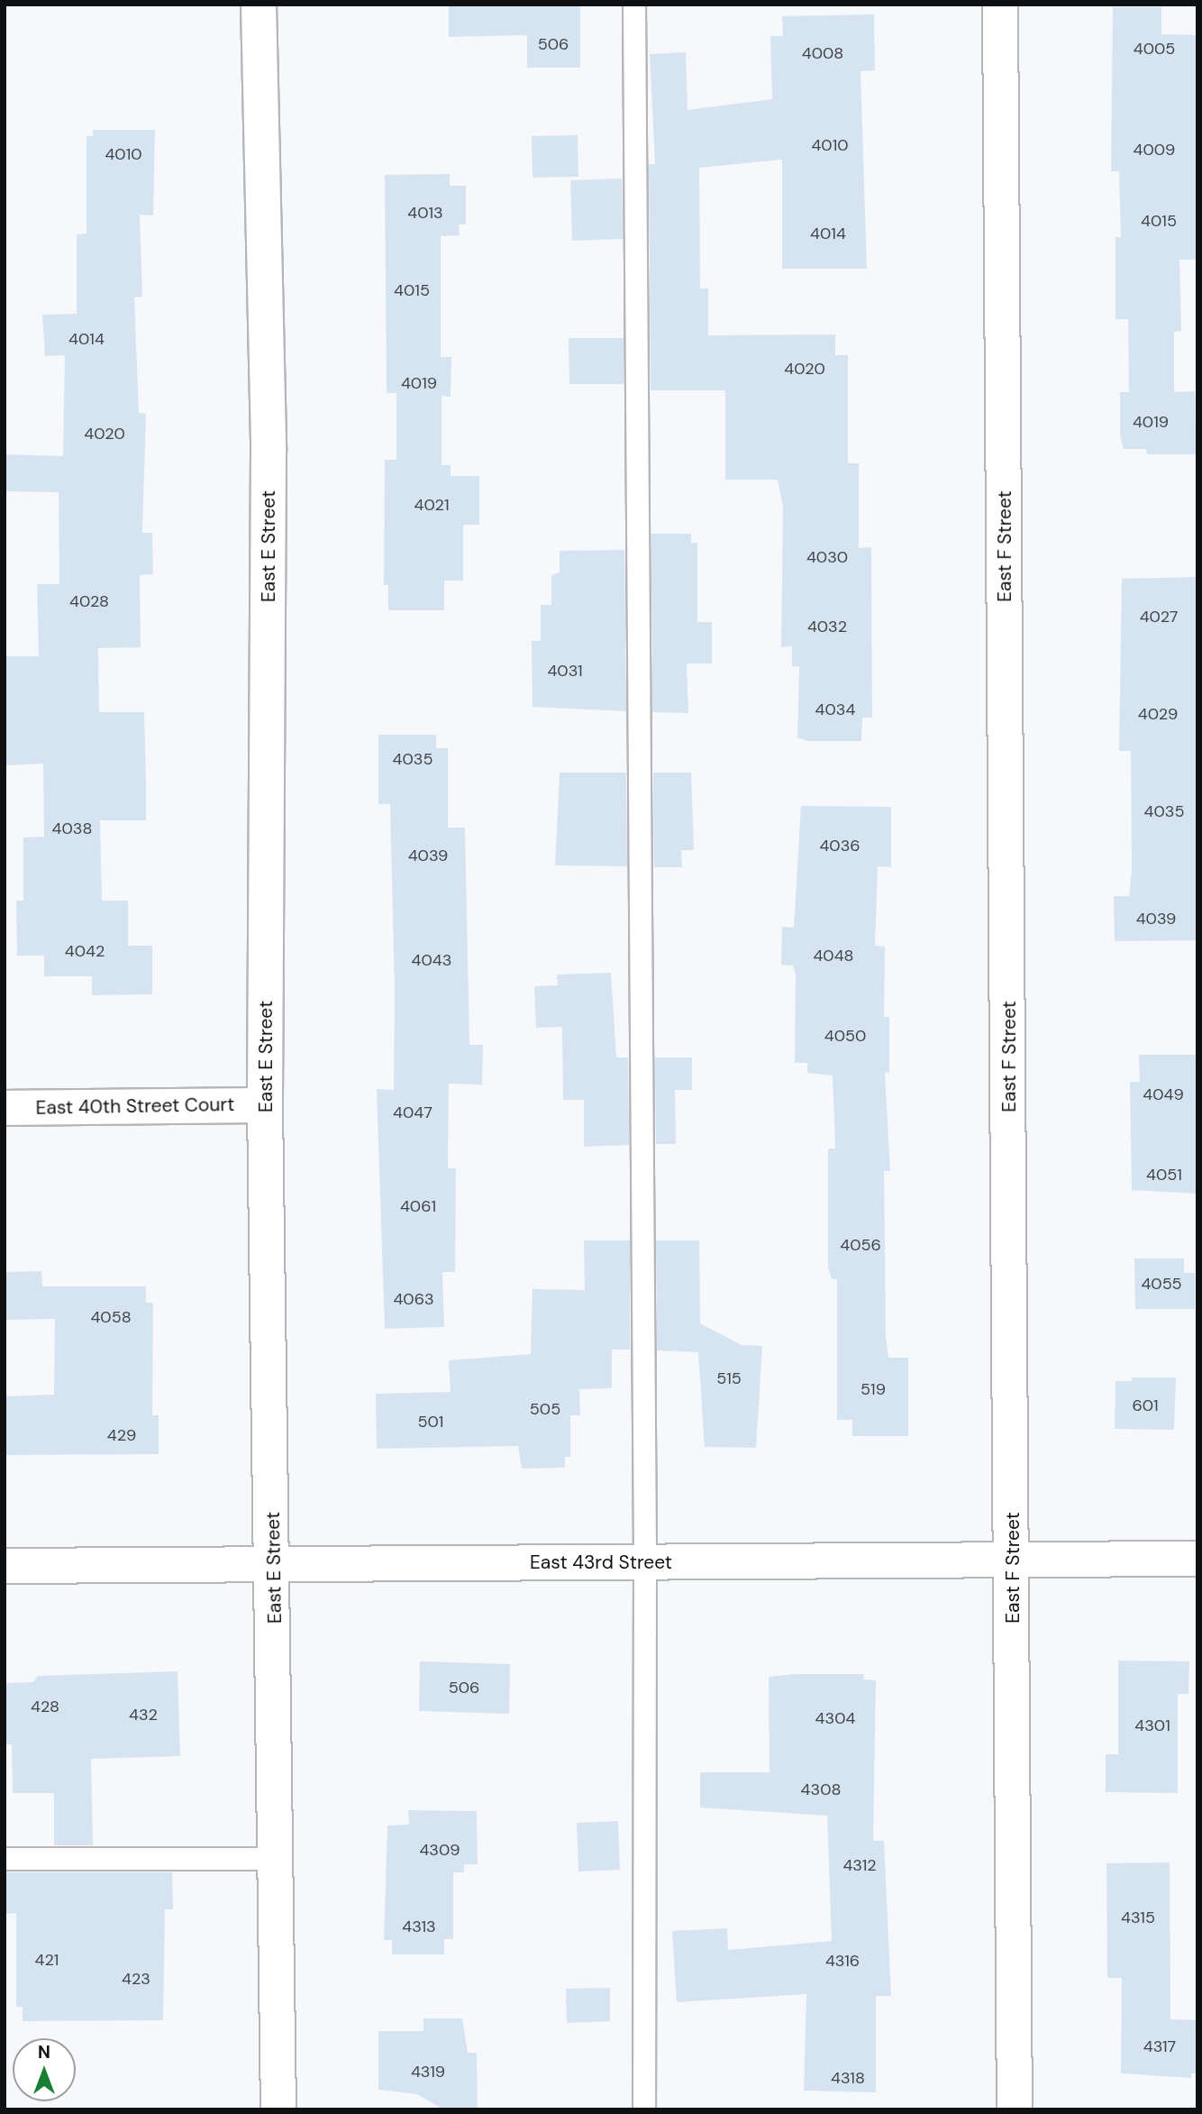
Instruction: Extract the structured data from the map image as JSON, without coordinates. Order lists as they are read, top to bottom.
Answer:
{
  "streets": {
    "street": [
      "East E Street",
      "East F Street",
      "East 40th Street Court",
      "East 43rd Street"
    ]
  },
  "crossings": [
    ["East E Street", "East 40th Street Court"],
    ["East E Street", "East 43rd Street"],
    ["East F Street", "East 43rd Street"]
  ],
  "house_numbers": [
    "506",
    "4005",
    "4008",
    "4010",
    "4009",
    "4010",
    "4013",
    "4015",
    "4014",
    "4015",
    "4014",
    "4020",
    "4019",
    "4019",
    "4020",
    "4021",
    "4030",
    "4028",
    "4027",
    "4032",
    "4031",
    "4034",
    "4029",
    "4035",
    "4035",
    "4038",
    "4036",
    "4039",
    "4039",
    "4042",
    "4048",
    "4043",
    "4050",
    "4049",
    "4047",
    "4051",
    "4061",
    "4056",
    "4055",
    "4063",
    "4058",
    "515",
    "519",
    "601",
    "505",
    "501",
    "429",
    "506",
    "428",
    "432",
    "4304",
    "4301",
    "4308",
    "4309",
    "4312",
    "4315",
    "4313",
    "421",
    "4316",
    "423",
    "4317",
    "4319",
    "4318"
  ],
  "north": "top"
}
